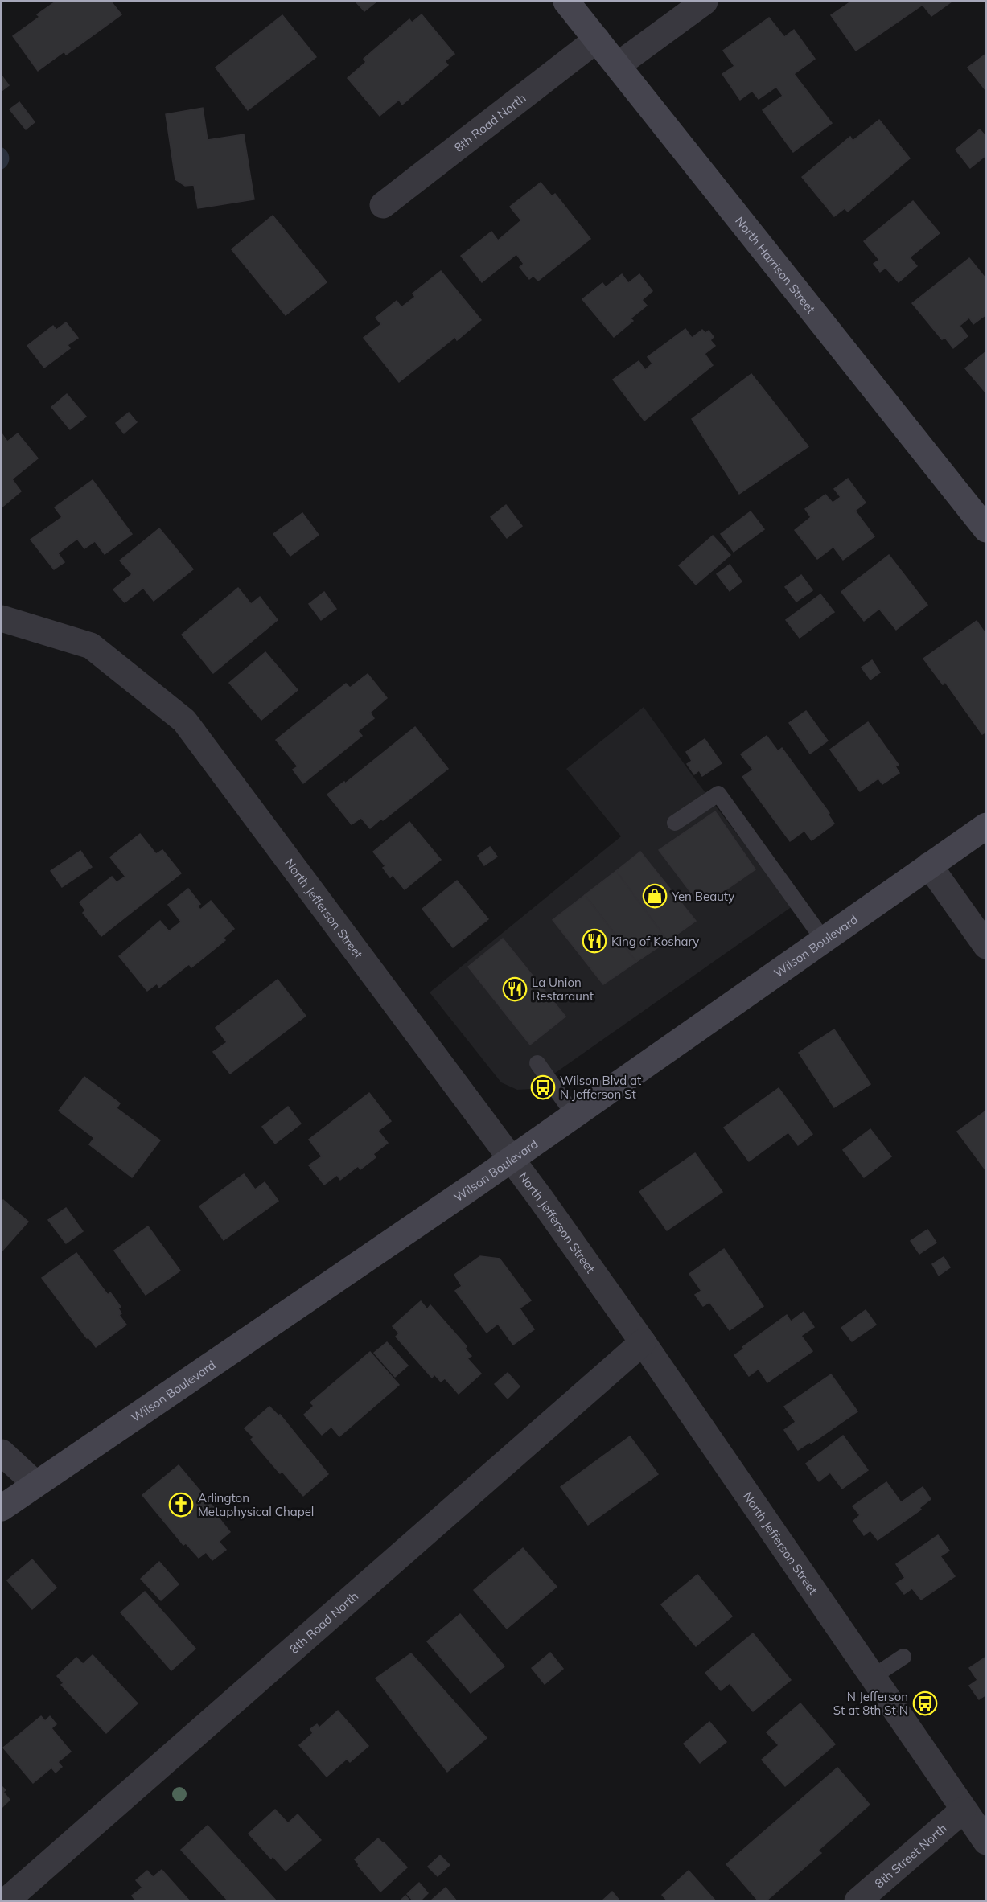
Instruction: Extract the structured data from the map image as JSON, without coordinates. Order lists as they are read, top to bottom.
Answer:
{
  "streets": {
    "main road": ["North Harrison Street", "Wilson Boulevard"],
    "street": ["8th Road North", "North Jefferson Street", "8th Street North"]
  },
  "crossings": [
    ["8th Road North", "North Harrison Street"],
    ["8th Road North", "North Jefferson Street"],
    ["North Jefferson Street", "Wilson Boulevard"],
    ["North Jefferson Street", "8th Street North"]
  ],
  "places": {
    "shop": ["Yen Beauty"],
    "restaurant": ["King of Koshary", "La Union Restaraunt"],
    "bus stop": ["Wilson Blvd at N Jefferson St", "N Jefferson St at 8th St N"],
    "church": ["Arlington Metaphysical Chapel"]
  }
}
